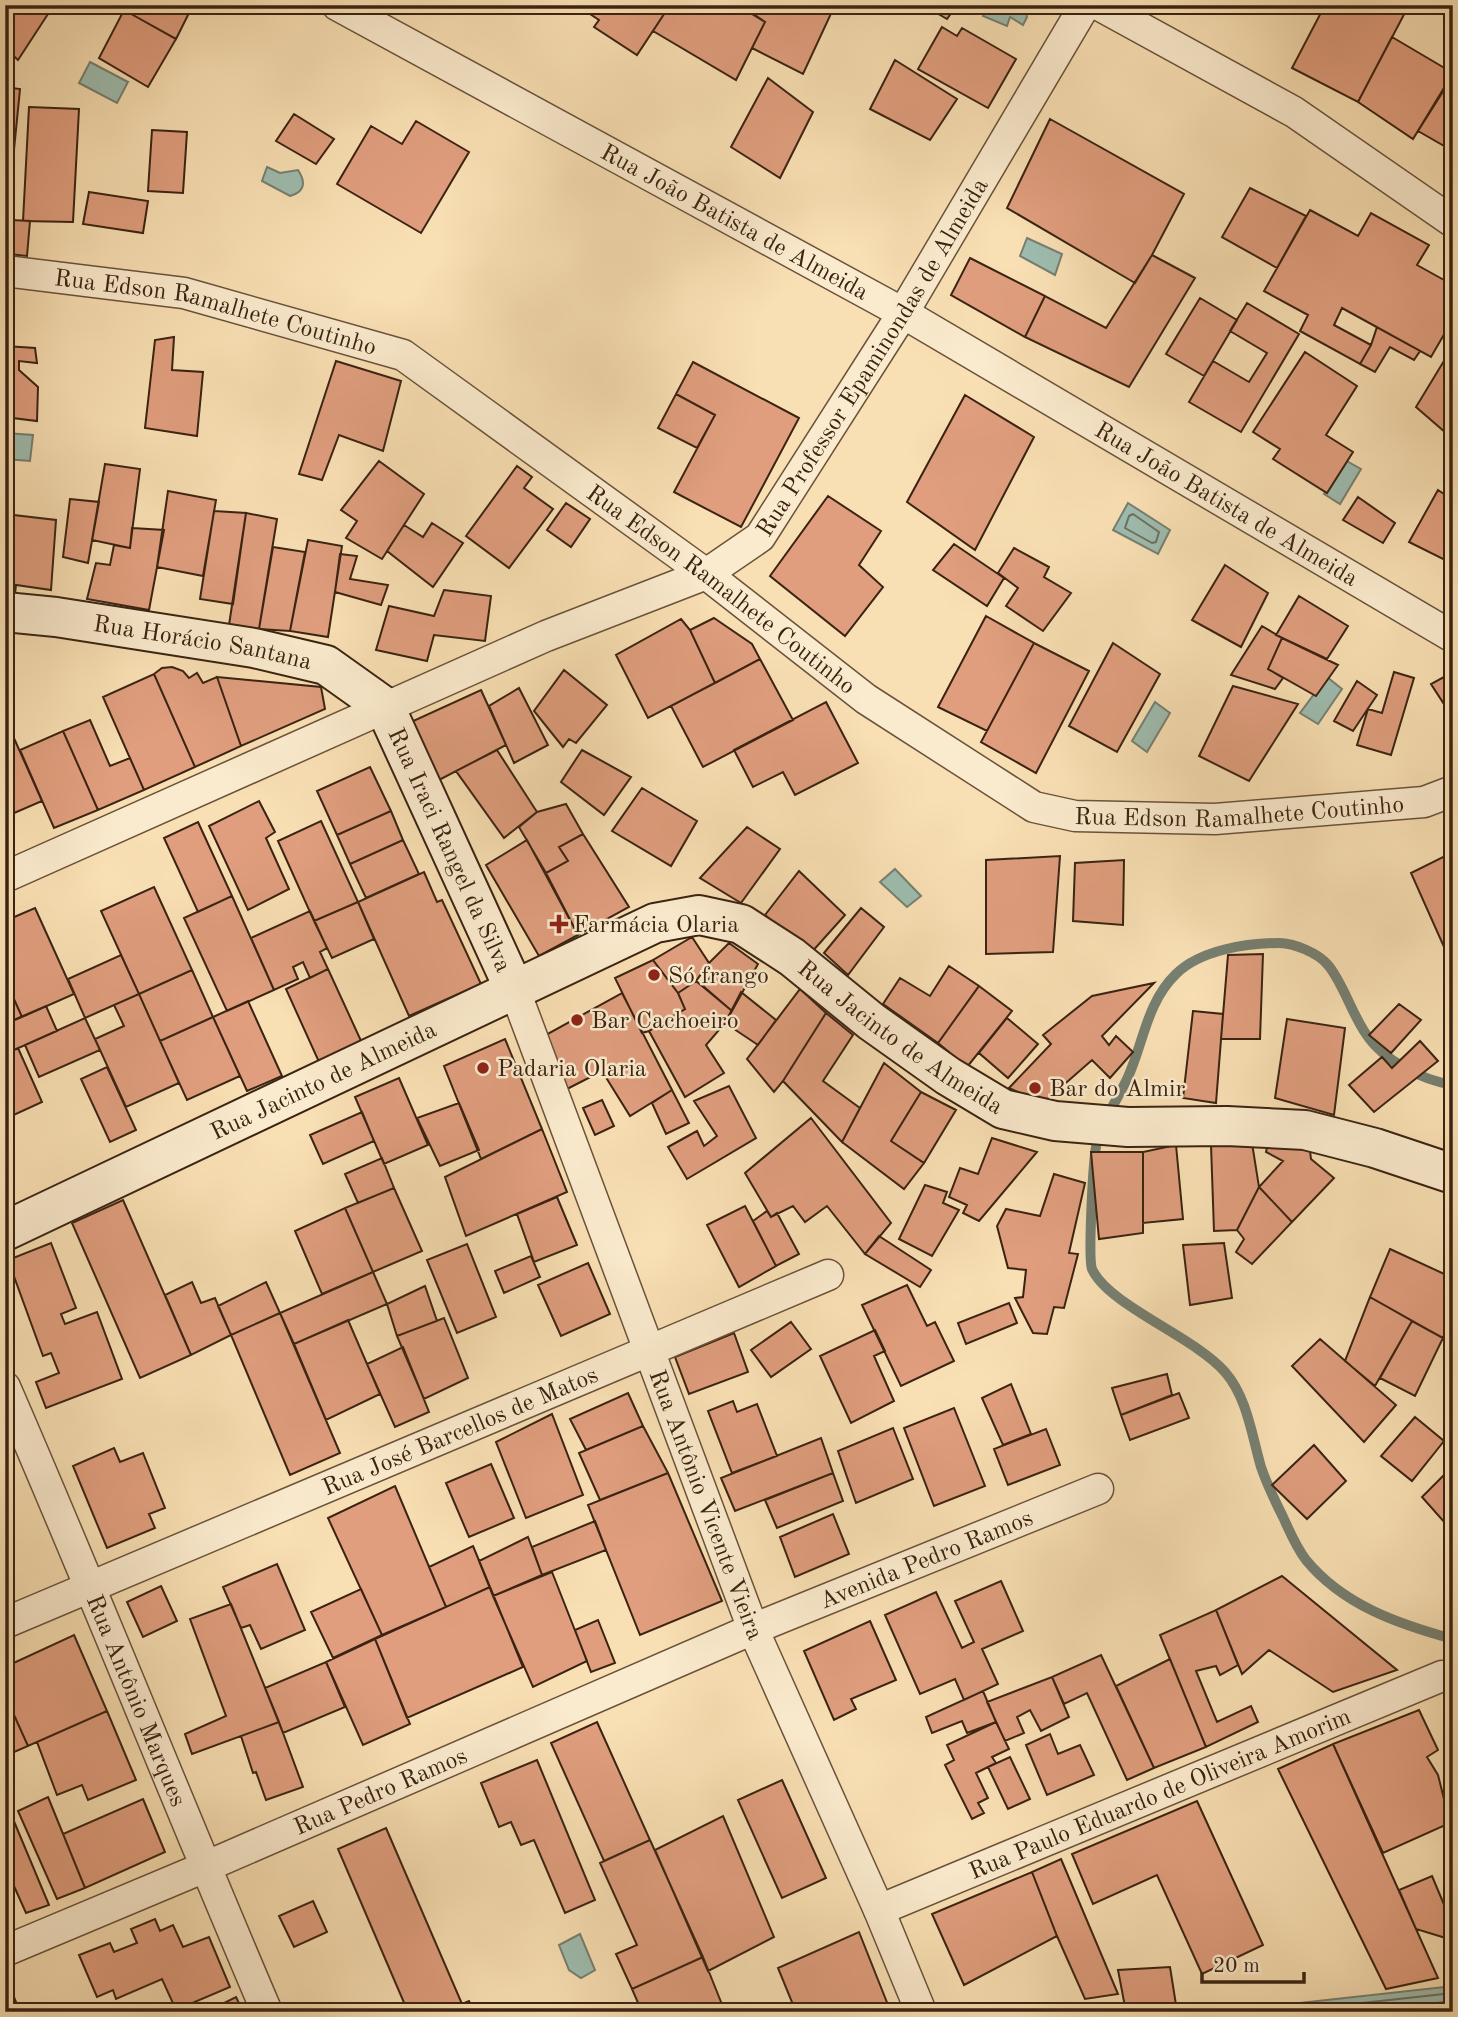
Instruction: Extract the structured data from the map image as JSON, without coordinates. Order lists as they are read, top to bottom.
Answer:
{
  "streets": {
    "street": [
      "Rua João Batista de Almeida",
      "Rua Edson Ramalhete Coutinho",
      "Rua Professor Epaminondas de Almeida",
      "Rua Horácio Santana",
      "Rua Iraci Rangel da Silva",
      "Rua Jacinto de Almeida",
      "Rua José Barcellos de Matos",
      "Rua Antônio Vicente Vieira",
      "Avenida Pedro Ramos",
      "Rua Antônio Marques",
      "Rua Pedro Ramos",
      "Rua Paulo Eduardo de Oliveira Amorim"
    ]
  },
  "crossings": [
    ["Rua João Batista de Almeida", "Rua Professor Epaminondas de Almeida"],
    ["Rua Edson Ramalhete Coutinho", "Rua Professor Epaminondas de Almeida"],
    ["Rua Professor Epaminondas de Almeida", "Rua Horácio Santana"],
    ["Rua Professor Epaminondas de Almeida", "Rua Iraci Rangel da Silva"],
    ["Rua Horácio Santana", "Rua Iraci Rangel da Silva"],
    ["Rua Iraci Rangel da Silva", "Rua Jacinto de Almeida"],
    ["Rua Iraci Rangel da Silva", "Rua Antônio Vicente Vieira"],
    ["Rua Jacinto de Almeida", "Rua Antônio Vicente Vieira"],
    ["Rua José Barcellos de Matos", "Rua Antônio Vicente Vieira"],
    ["Rua José Barcellos de Matos", "Rua Antônio Marques"],
    ["Rua Antônio Vicente Vieira", "Avenida Pedro Ramos"],
    ["Rua Antônio Vicente Vieira", "Rua Pedro Ramos"],
    ["Rua Antônio Vicente Vieira", "Rua Paulo Eduardo de Oliveira Amorim"],
    ["Avenida Pedro Ramos", "Rua Pedro Ramos"],
    ["Rua Antônio Marques", "Rua Pedro Ramos"]
  ],
  "places": {
    "health": ["Farmácia Olaria"],
    "other": [
      "Só frango",
      "Bar Cachoeiro",
      "Padaria Olaria",
      "Bar do Almir"
    ]
  },
  "scale_bar": "20 m"
}
